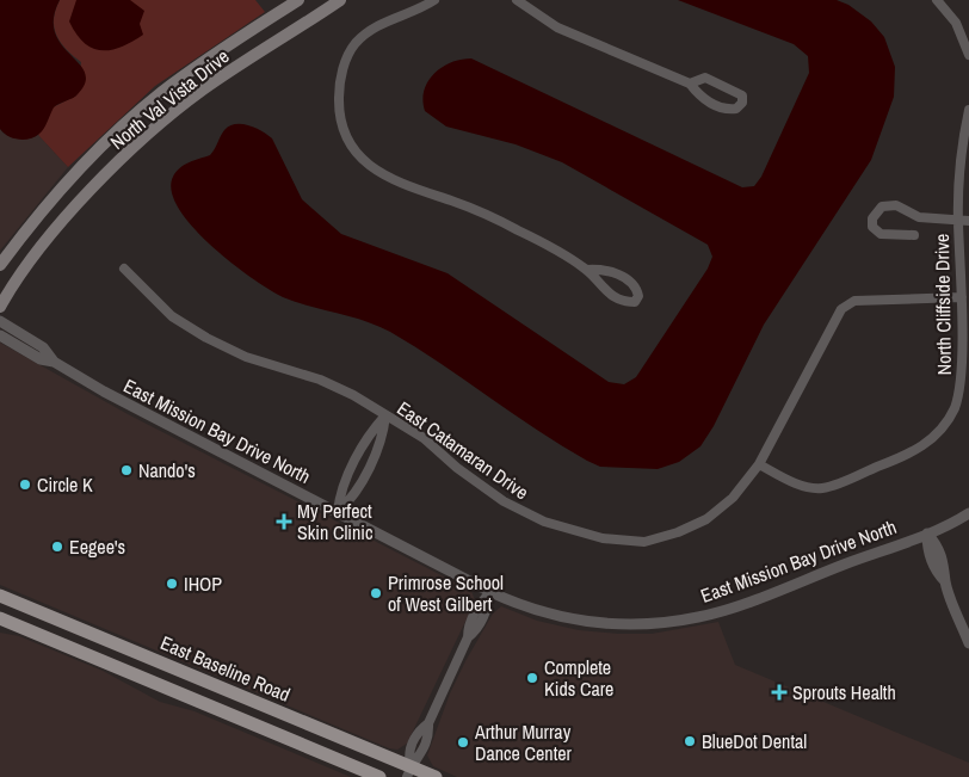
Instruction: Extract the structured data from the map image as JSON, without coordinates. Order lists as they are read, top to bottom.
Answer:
{
  "streets": {
    "main road": ["North Val Vista Drive", "East Baseline Road"],
    "street": ["North Cliffside Drive", "East Mission Bay Drive North", "East Catamaran Drive"]
  },
  "crossings": [
    ["North Cliffside Drive", "East Catamaran Drive"]
  ],
  "places": {
    "other": [
      "Nando's",
      "Circle K",
      "Eegee's",
      "IHOP",
      "Primrose School of West Gilbert",
      "Complete Kids Care",
      "BlueDot Dental",
      "Arthur Murray Dance Center"
    ],
    "health": ["My Perfect Skin Clinic", "Sprouts Health"]
  }
}
